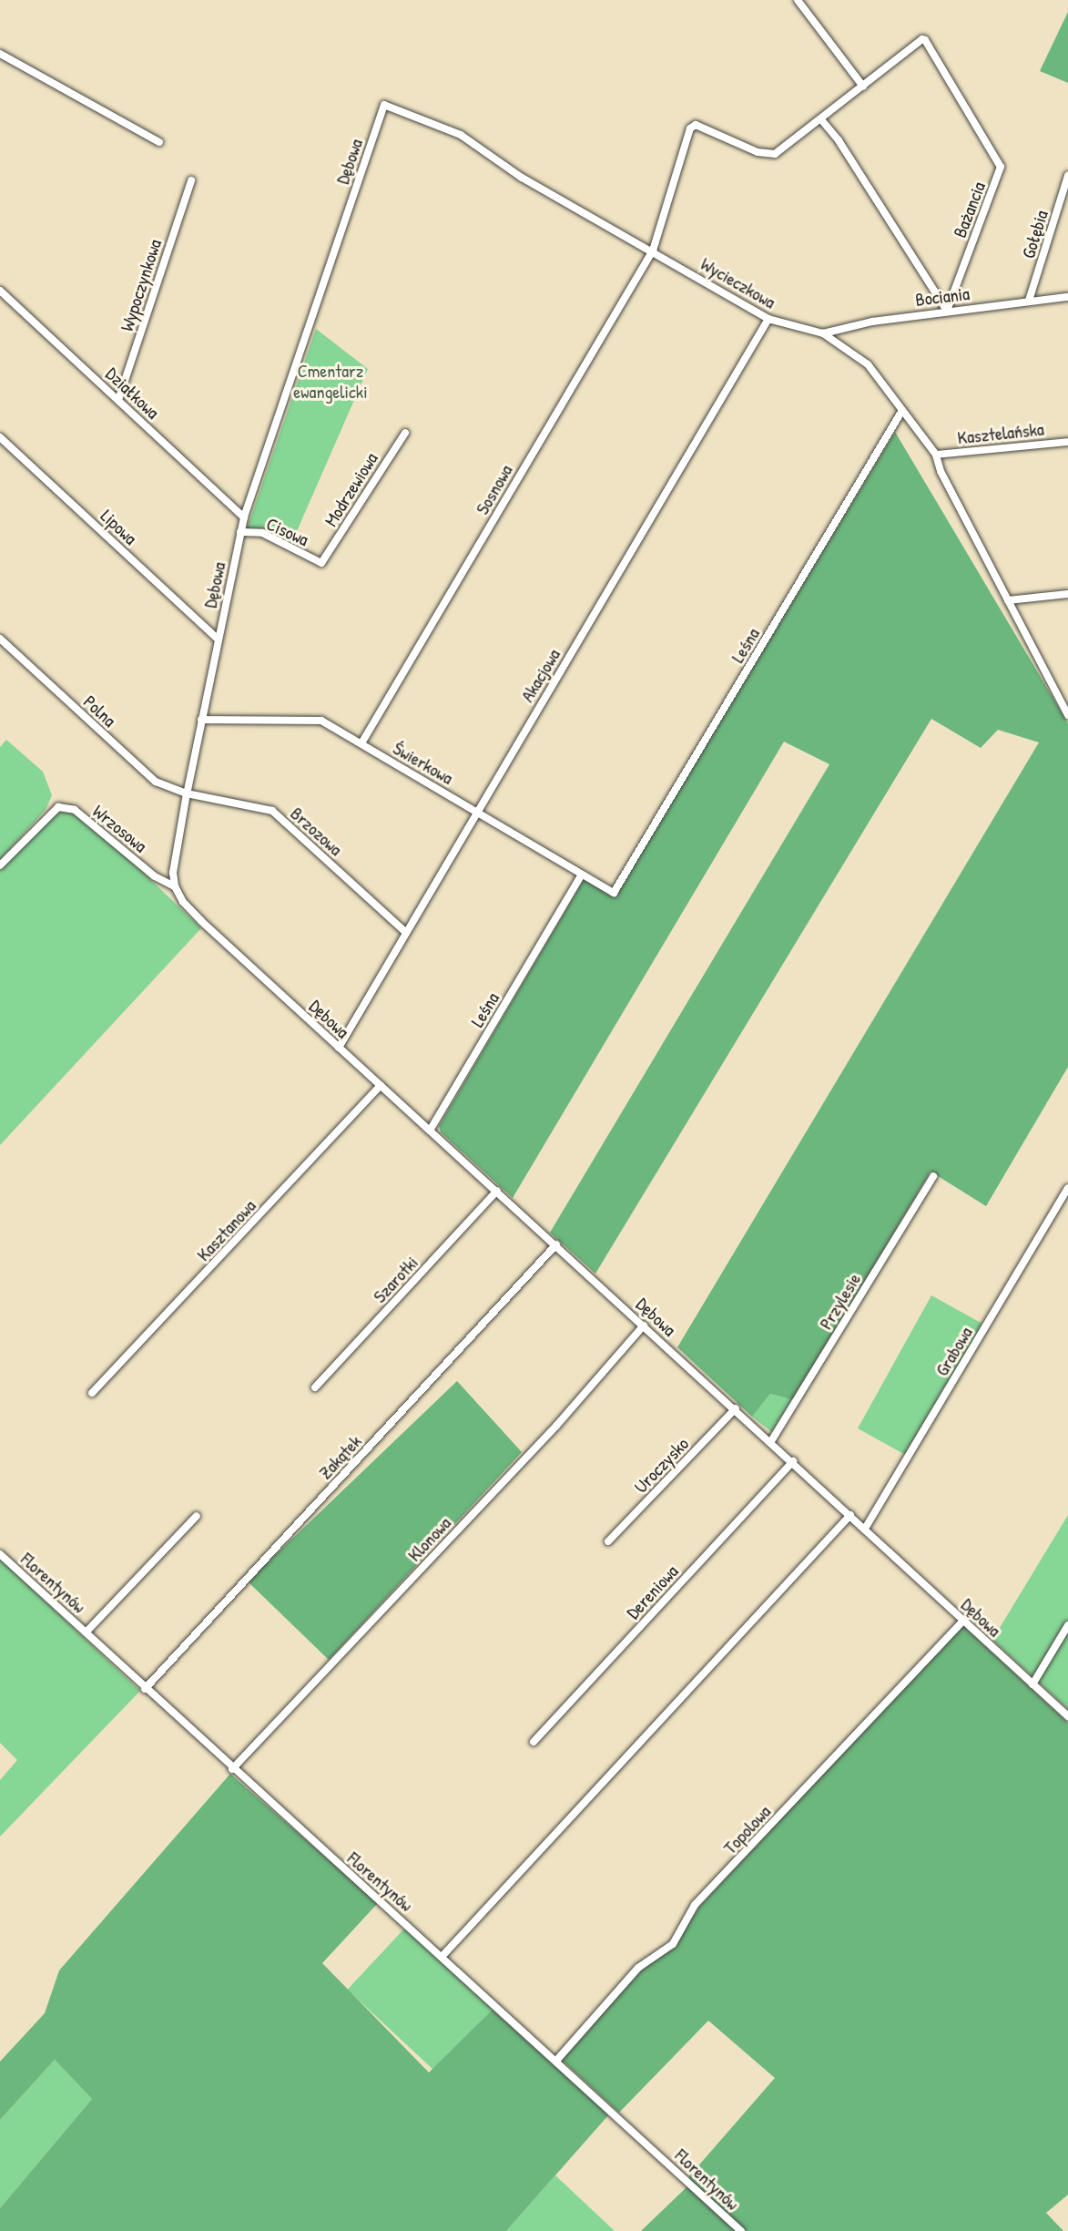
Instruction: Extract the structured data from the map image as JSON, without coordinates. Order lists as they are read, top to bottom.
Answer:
{
  "streets": {
    "street": [
      "Dębowa",
      "Bażancia",
      "Gołębia",
      "Wycieczkowa",
      "Wypoczynkowa",
      "Bociania",
      "Działkowa",
      "Kasztelańska",
      "Modrzewiowa",
      "Sosnowa",
      "Lipowa",
      "Cisowa",
      "Leśna",
      "Akacjowa",
      "Polna",
      "Świerkowa",
      "Wrzosowa",
      "Brzozowa",
      "Kasztanowa",
      "Szarotki",
      "Przylesie",
      "Grabowa",
      "Zakątek",
      "Uroczysko",
      "Klonowa",
      "Florentynów",
      "Dereniowa",
      "Topolowa"
    ]
  },
  "crossings": [
    ["Dębowa", "Wycieczkowa"],
    ["Dębowa", "Działkowa"],
    ["Dębowa", "Lipowa"],
    ["Dębowa", "Cisowa"],
    ["Dębowa", "Leśna"],
    ["Dębowa", "Akacjowa"],
    ["Dębowa", "Polna"],
    ["Dębowa", "Świerkowa"],
    ["Dębowa", "Wrzosowa"],
    ["Dębowa", "Brzozowa"],
    ["Dębowa", "Kasztanowa"],
    ["Dębowa", "Szarotki"],
    ["Dębowa", "Przylesie"],
    ["Dębowa", "Grabowa"],
    ["Dębowa", "Zakątek"],
    ["Dębowa", "Uroczysko"],
    ["Dębowa", "Klonowa"],
    ["Dębowa", "Dereniowa"],
    ["Dębowa", "Topolowa"],
    ["Bażancia", "Wycieczkowa"],
    ["Bażancia", "Bociania"],
    ["Bażancia", "Sosnowa"],
    ["Gołębia", "Bociania"],
    ["Wycieczkowa", "Bociania"],
    ["Wycieczkowa", "Kasztelańska"],
    ["Wycieczkowa", "Sosnowa"],
    ["Wycieczkowa", "Leśna"],
    ["Wycieczkowa", "Akacjowa"],
    ["Wypoczynkowa", "Działkowa"],
    ["Modrzewiowa", "Cisowa"],
    ["Sosnowa", "Świerkowa"],
    ["Leśna", "Świerkowa"],
    ["Akacjowa", "Świerkowa"],
    ["Akacjowa", "Brzozowa"],
    ["Polna", "Brzozowa"],
    ["Zakątek", "Florentynów"],
    ["Klonowa", "Florentynów"],
    ["Florentynów", "Topolowa"]
  ],
  "parks": ["Cmentarz ewangelicki"]
}
